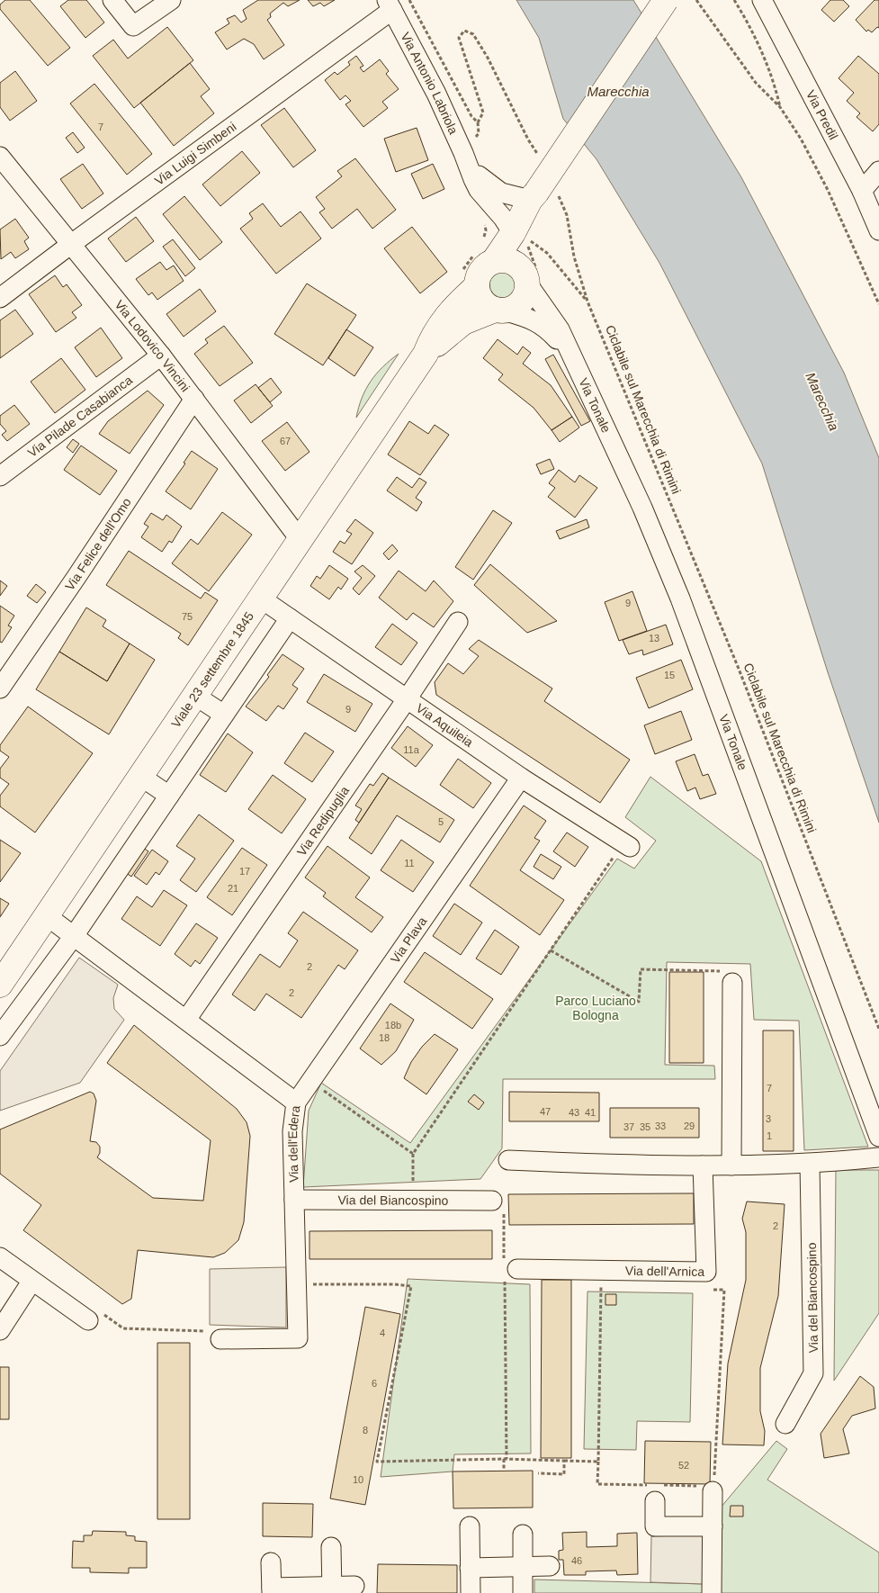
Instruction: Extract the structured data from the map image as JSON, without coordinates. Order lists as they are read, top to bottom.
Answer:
{
  "streets": {
    "main road": ["Viale 23 settembre 1845"],
    "street": [
      "Via Antonio Labriola",
      "Via Predil",
      "Via Luigi Simbeni",
      "Via Lodovico Vincini",
      "Via Tonale",
      "Via Pilade Casabianca",
      "Via Felice dell'Omo",
      "Via Aquileia",
      "Via Redipuglia",
      "Via Plava",
      "Via dell'Edera",
      "Via del Biancospino",
      "Via dell'Arnica"
    ],
    "path": ["Ciclabile sul Marecchia di Rimini"]
  },
  "crossings": [
    ["Via Antonio Labriola", "Via Luigi Simbeni"],
    ["Via Antonio Labriola", "Ciclabile sul Marecchia di Rimini"],
    ["Via Antonio Labriola", "Viale 23 settembre 1845"],
    ["Via Luigi Simbeni", "Via Lodovico Vincini"],
    ["Via Lodovico Vincini", "Via Pilade Casabianca"],
    ["Via Lodovico Vincini", "Via Felice dell'Omo"],
    ["Via Lodovico Vincini", "Viale 23 settembre 1845"],
    ["Via Tonale", "Viale 23 settembre 1845"],
    ["Ciclabile sul Marecchia di Rimini", "Viale 23 settembre 1845"],
    ["Viale 23 settembre 1845", "Via Aquileia"],
    ["Viale 23 settembre 1845", "Via dell'Edera"],
    ["Via Aquileia", "Via Redipuglia"],
    ["Via Aquileia", "Via Plava"],
    ["Via Redipuglia", "Via dell'Edera"],
    ["Via Plava", "Via dell'Edera"],
    ["Via dell'Edera", "Via del Biancospino"]
  ],
  "water": ["Marecchia"],
  "parks": ["Parco Luciano Bologna"],
  "house_numbers": [
    "7",
    "67",
    "9",
    "75",
    "13",
    "15",
    "9",
    "11a",
    "5",
    "11",
    "17",
    "21",
    "2",
    "2",
    "18b",
    "18",
    "7",
    "47",
    "43",
    "41",
    "3",
    "33",
    "29",
    "37",
    "35",
    "1",
    "2",
    "4",
    "6",
    "8",
    "52",
    "10",
    "46"
  ]
}
